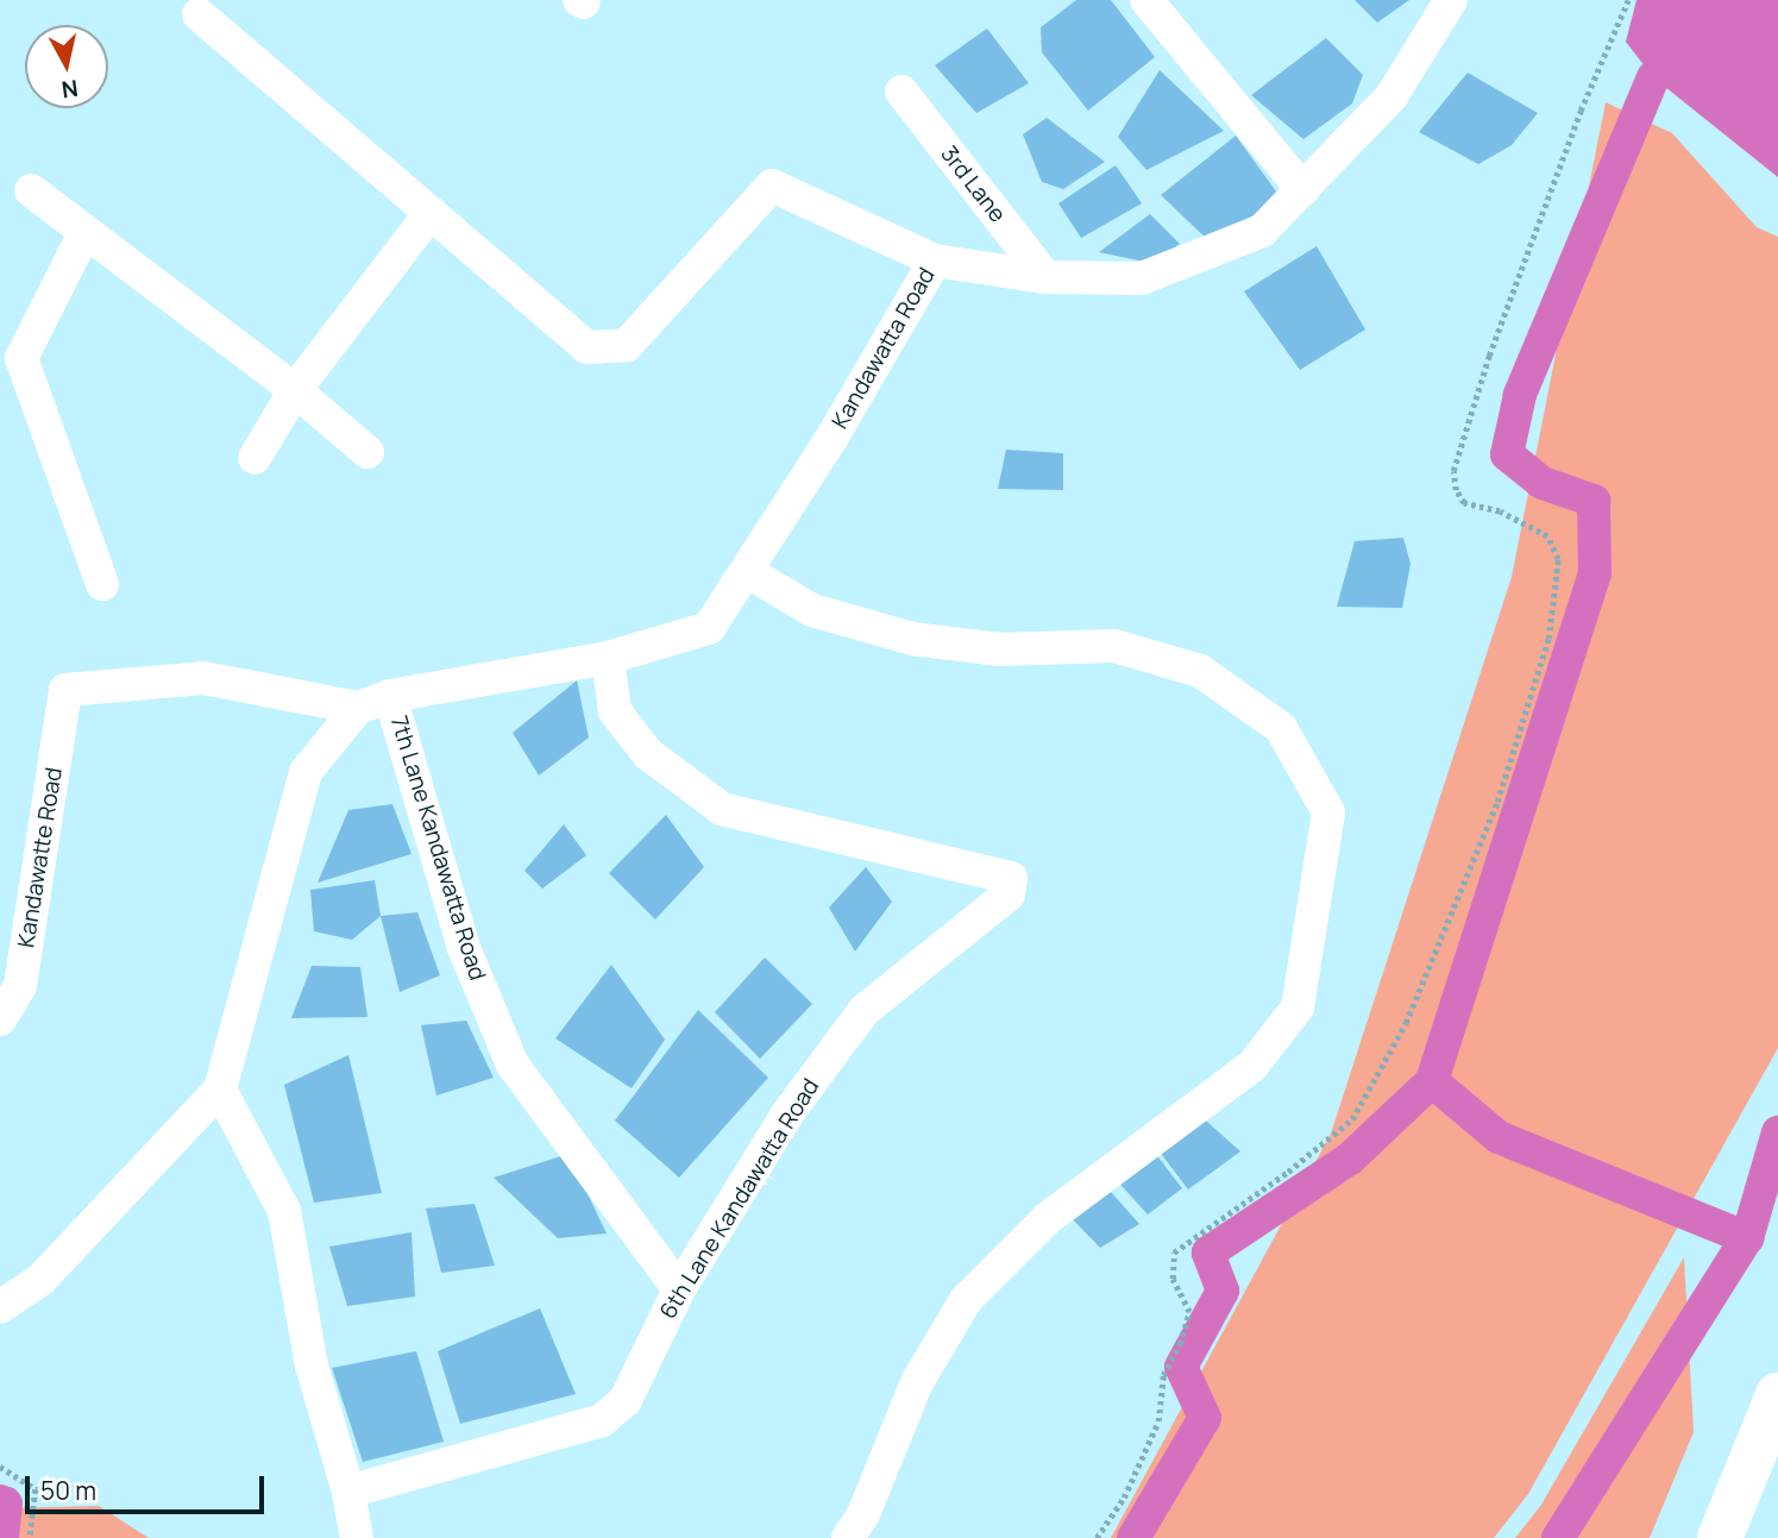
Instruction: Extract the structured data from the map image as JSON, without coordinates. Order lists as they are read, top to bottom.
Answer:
{
  "streets": {
    "street": [
      "3rd Lane",
      "Kandawatta Road",
      "7th Lane Kandawatta Road",
      "Kandawatte Road",
      "6th Lane Kandawatta Road"
    ]
  },
  "crossings": [
    ["3rd Lane", "Kandawatta Road"],
    ["Kandawatta Road", "7th Lane Kandawatta Road"],
    ["Kandawatta Road", "Kandawatte Road"],
    ["Kandawatta Road", "6th Lane Kandawatta Road"],
    ["7th Lane Kandawatta Road", "6th Lane Kandawatta Road"]
  ],
  "scale_bar": "50 m",
  "north": "bottom"
}
